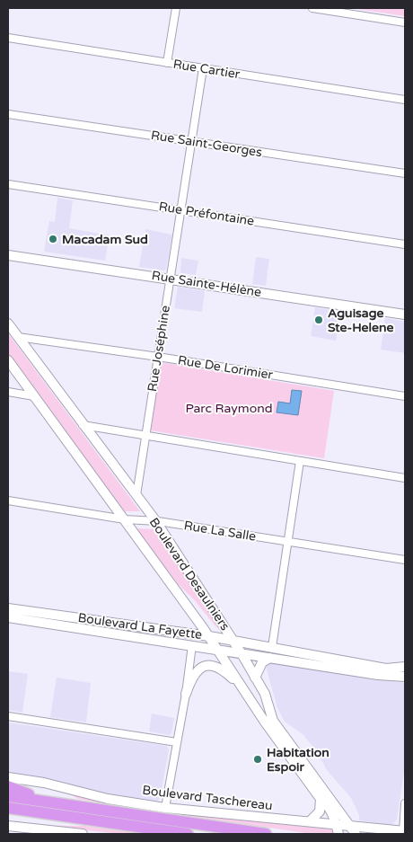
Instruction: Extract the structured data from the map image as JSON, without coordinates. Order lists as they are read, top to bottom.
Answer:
{
  "streets": {
    "highway": ["Boulevard Taschereau"],
    "street": [
      "Rue Cartier",
      "Rue Saint-Georges",
      "Rue Préfontaine",
      "Rue Sainte-Hélène",
      "Rue Joséphine",
      "Rue De Lorimier",
      "Rue La Salle",
      "Boulevard Desaulniers",
      "Boulevard La Fayette"
    ]
  },
  "crossings": [
    ["Rue Cartier", "Rue Joséphine"],
    ["Rue Saint-Georges", "Rue Joséphine"],
    ["Rue Préfontaine", "Rue Joséphine"],
    ["Rue Sainte-Hélène", "Rue Joséphine"],
    ["Rue Joséphine", "Rue De Lorimier"],
    ["Rue Joséphine", "Boulevard Desaulniers"],
    ["Rue De Lorimier", "Boulevard Desaulniers"],
    ["Rue La Salle", "Boulevard Desaulniers"],
    ["Boulevard Desaulniers", "Boulevard La Fayette"],
    ["Boulevard Desaulniers", "Boulevard Taschereau"]
  ],
  "parks": ["Parc Raymond"],
  "places": ["Macadam Sud", "Aguisage Ste-Helene", "Habitation Espoir"]
}
